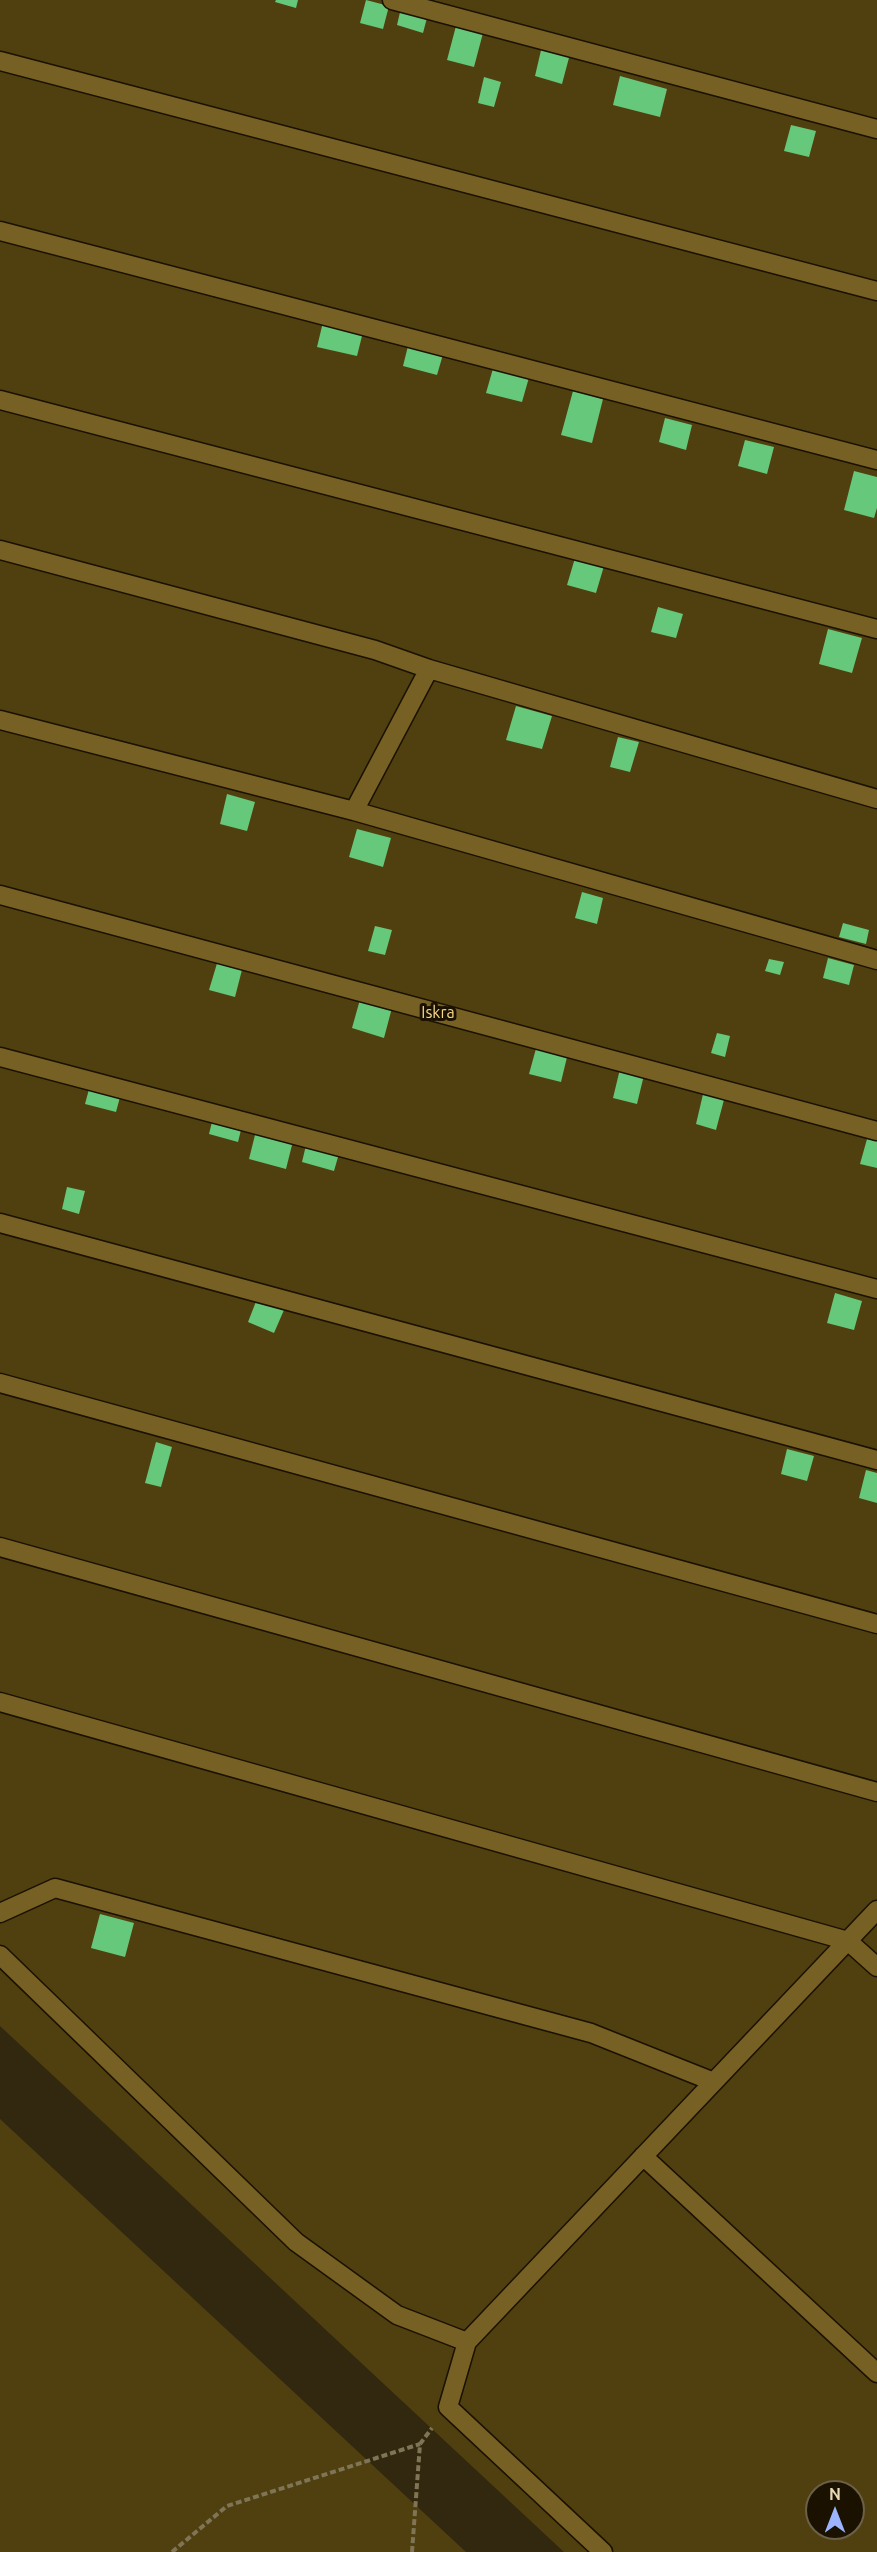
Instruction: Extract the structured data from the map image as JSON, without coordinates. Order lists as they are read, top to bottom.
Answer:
{
  "parks": ["Iskra"],
  "north": "top"
}
